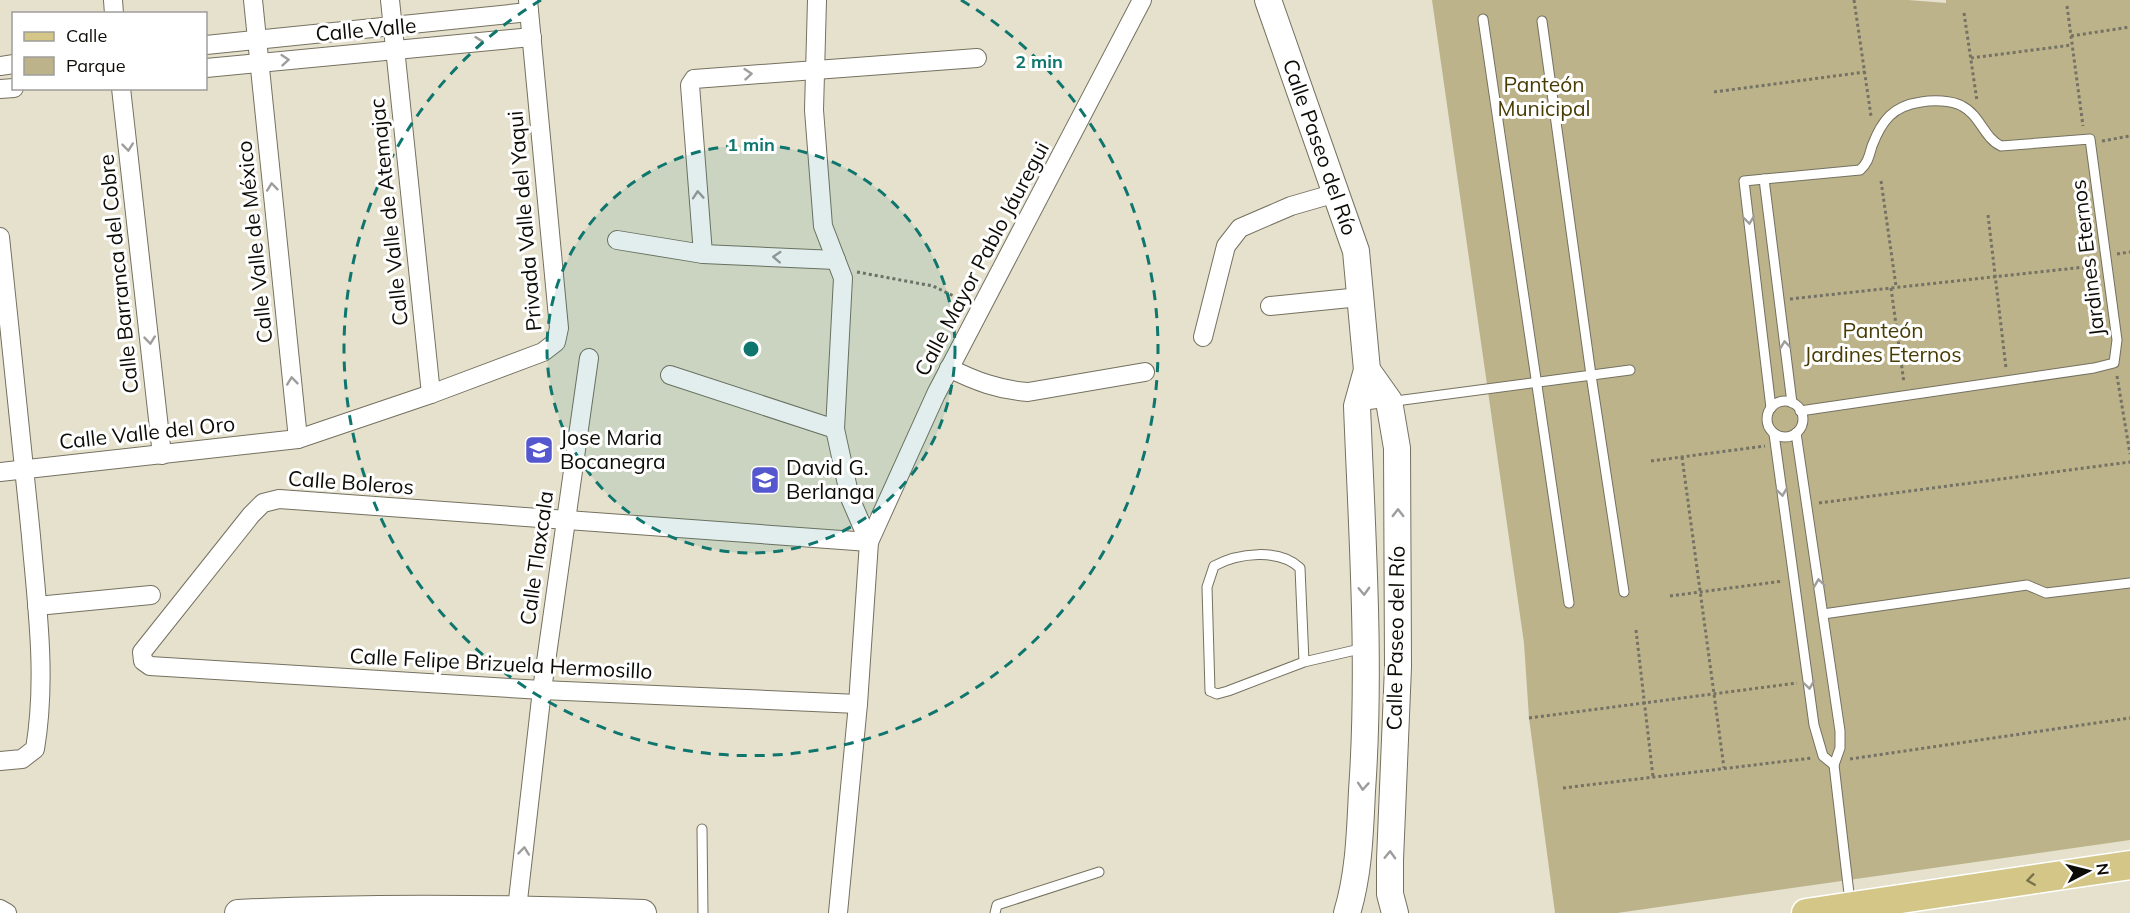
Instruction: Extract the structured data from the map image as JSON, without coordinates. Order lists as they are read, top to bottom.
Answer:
{
  "streets": {
    "street": [
      "Calle Valle",
      "Calle Paseo del Río",
      "Calle Valle de Atemajac",
      "Privada Valle del Yaqui",
      "Calle Valle de México",
      "Calle Mayor Pablo Jáuregui",
      "Calle Barranca del Cobre",
      "Calle Valle del Oro",
      "Calle Boleros",
      "Calle Tlaxcala",
      "Calle Felipe Brizuela Hermosillo"
    ],
    "lane": ["Jardines Eternos"]
  },
  "crossings": [
    ["Calle Valle", "Calle Valle de Atemajac"],
    ["Calle Valle", "Privada Valle del Yaqui"],
    ["Calle Valle", "Calle Valle de México"],
    ["Calle Valle de Atemajac", "Privada Valle del Yaqui"],
    ["Privada Valle del Yaqui", "Calle Valle de México"],
    ["Privada Valle del Yaqui", "Calle Valle del Oro"],
    ["Calle Valle de México", "Calle Valle del Oro"],
    ["Calle Barranca del Cobre", "Calle Valle del Oro"],
    ["Calle Boleros", "Calle Tlaxcala"],
    ["Calle Boleros", "Calle Felipe Brizuela Hermosillo"],
    ["Calle Tlaxcala", "Calle Felipe Brizuela Hermosillo"]
  ],
  "one_way": ["Calle Valle de México", "Calle Tlaxcala"],
  "parks": ["Panteón Municipal", "Panteón Jardines Eternos"],
  "places": {
    "school or university": ["Jose Maria Bocanegra", "David G. Berlanga"]
  },
  "legend": ["Calle", "Parque"],
  "north": "right",
  "rings": ["2 min", "1 min"]
}
